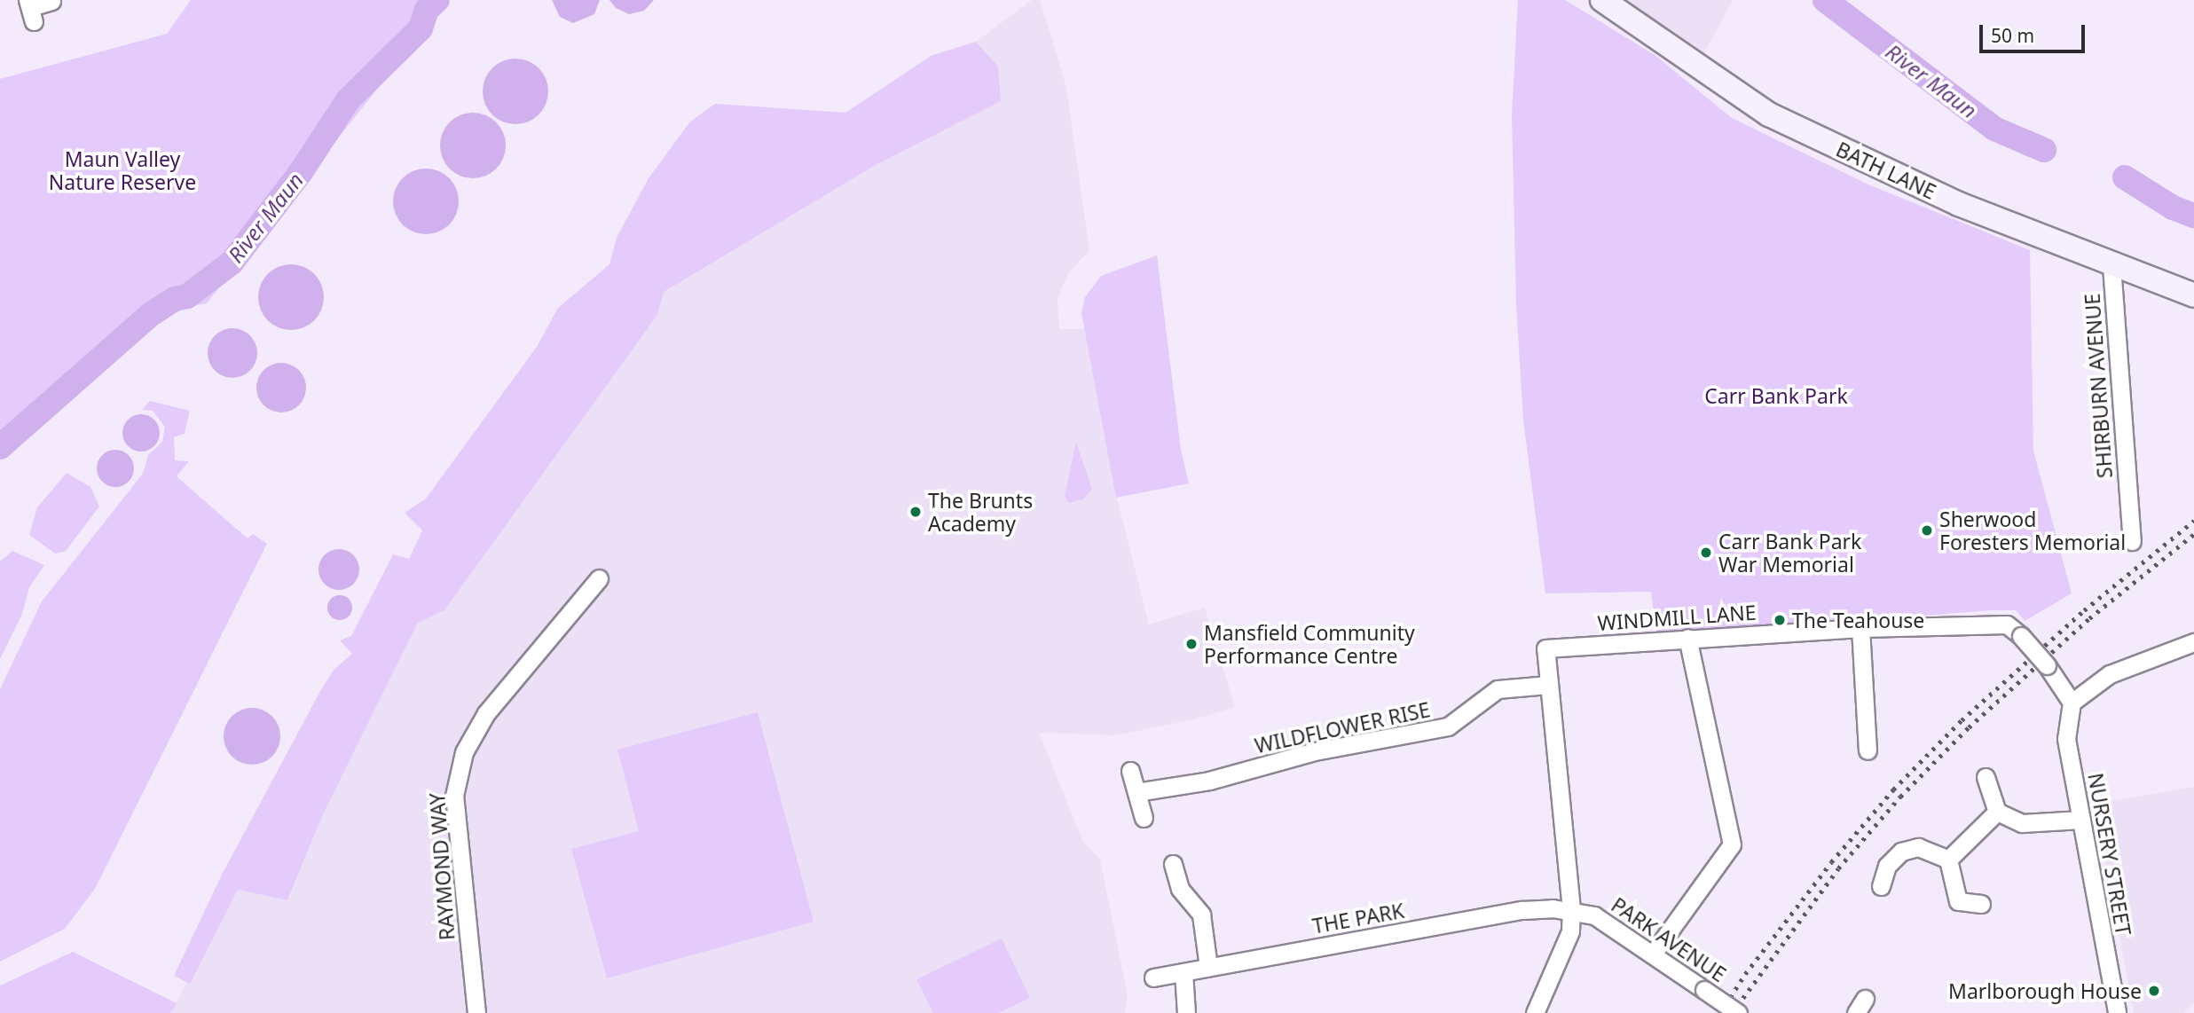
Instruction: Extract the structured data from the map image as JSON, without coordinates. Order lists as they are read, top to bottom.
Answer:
{
  "streets": {
    "main road": ["BATH LANE"],
    "street": [
      "SHIRBURN AVENUE",
      "WINDMILL LANE",
      "WILDFLOWER RISE",
      "NURSERY STREET",
      "RAYMOND WAY",
      "THE PARK",
      "PARK AVENUE"
    ]
  },
  "crossings": [
    ["BATH LANE", "SHIRBURN AVENUE"],
    ["WINDMILL LANE", "WILDFLOWER RISE"],
    ["WINDMILL LANE", "NURSERY STREET"],
    ["THE PARK", "PARK AVENUE"]
  ],
  "water": ["River Maun"],
  "parks": ["Maun Valley Nature Reserve", "Carr Bank Park"],
  "places": [
    "The Brunts Academy",
    "Sherwood Foresters Memorial",
    "Carr Bank Park War Memorial",
    "The Teahouse",
    "Mansfield Community Performance Centre",
    "Marlborough House"
  ],
  "scale_bar": "50 m"
}
